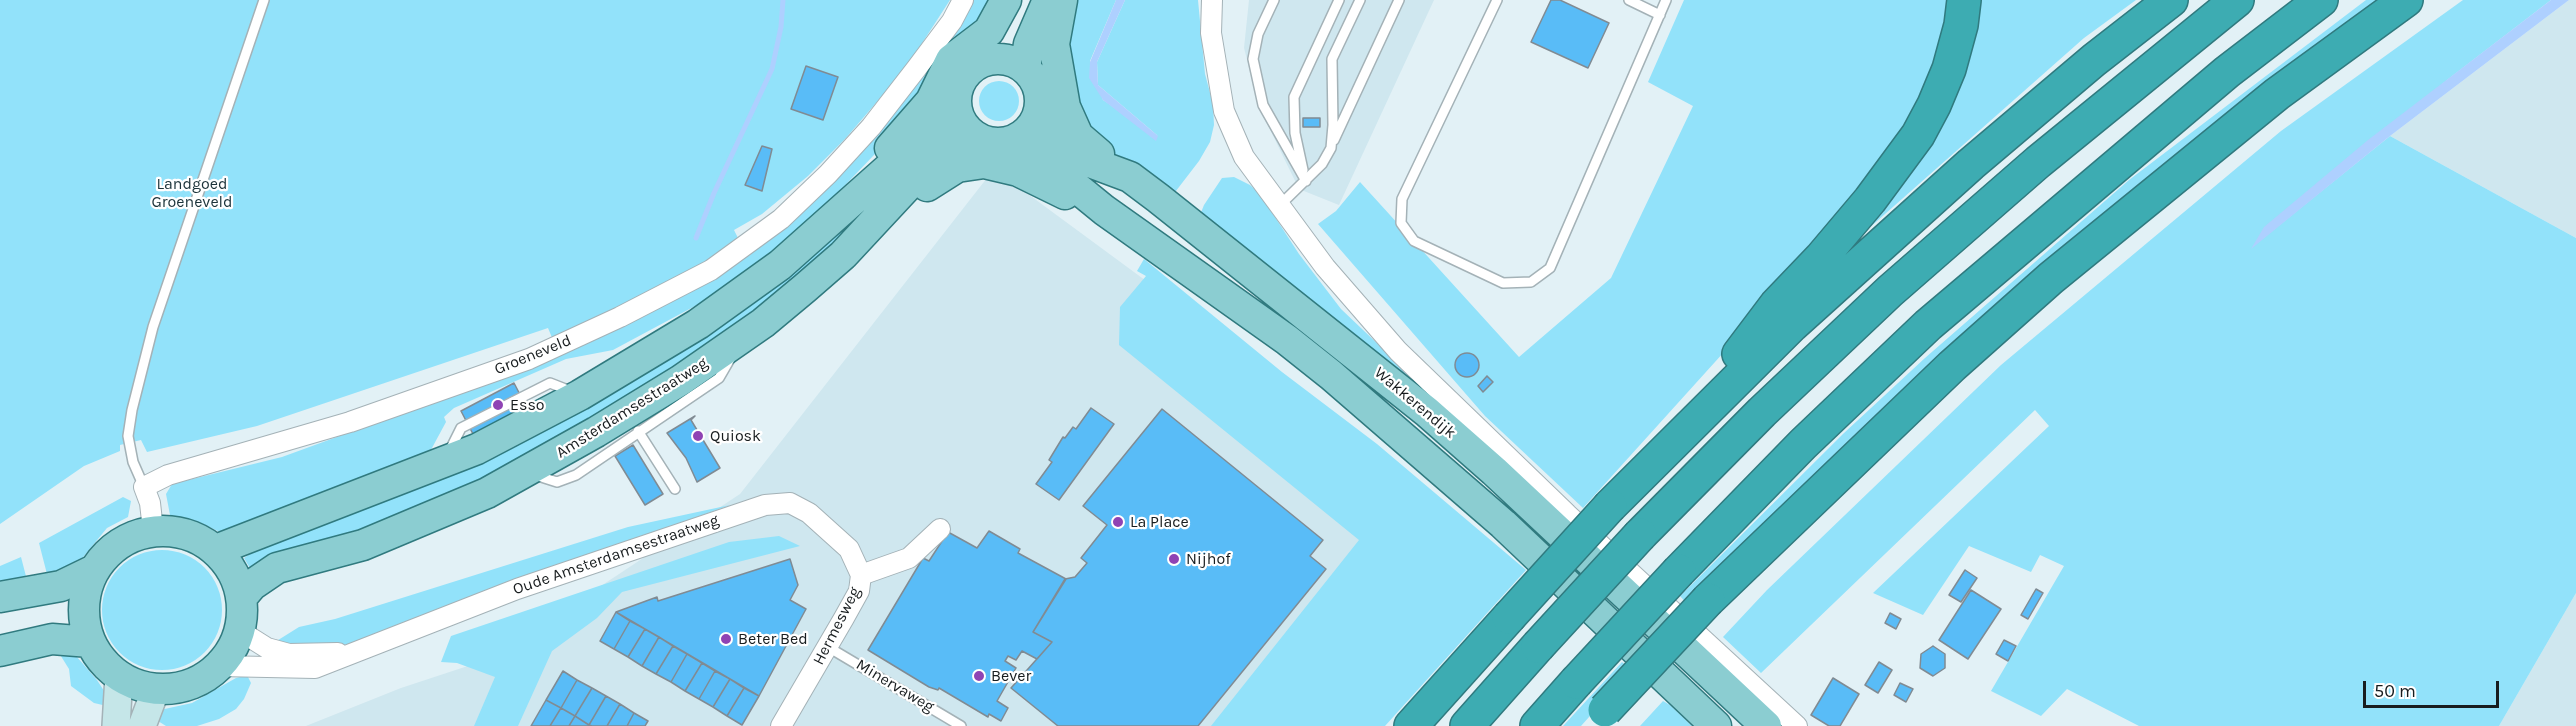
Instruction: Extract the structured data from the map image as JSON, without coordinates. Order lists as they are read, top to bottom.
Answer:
{
  "streets": {
    "main road": ["Wakkerendijk", "Amsterdamsestraatweg"],
    "street": ["Groeneveld", "Oude Amsterdamsestraatweg", "Hermesweg"],
    "lane": ["Minervaweg"]
  },
  "crossings": [
    ["Wakkerendijk", "Amsterdamsestraatweg"],
    ["Amsterdamsestraatweg", "Oude Amsterdamsestraatweg"],
    ["Oude Amsterdamsestraatweg", "Hermesweg"],
    ["Hermesweg", "Minervaweg"]
  ],
  "parks": ["Landgoed Groeneveld"],
  "places": [
    "Esso",
    "Quiosk",
    "La Place",
    "Nijhof",
    "Beter Bed",
    "Bever"
  ],
  "scale_bar": "50 m"
}
